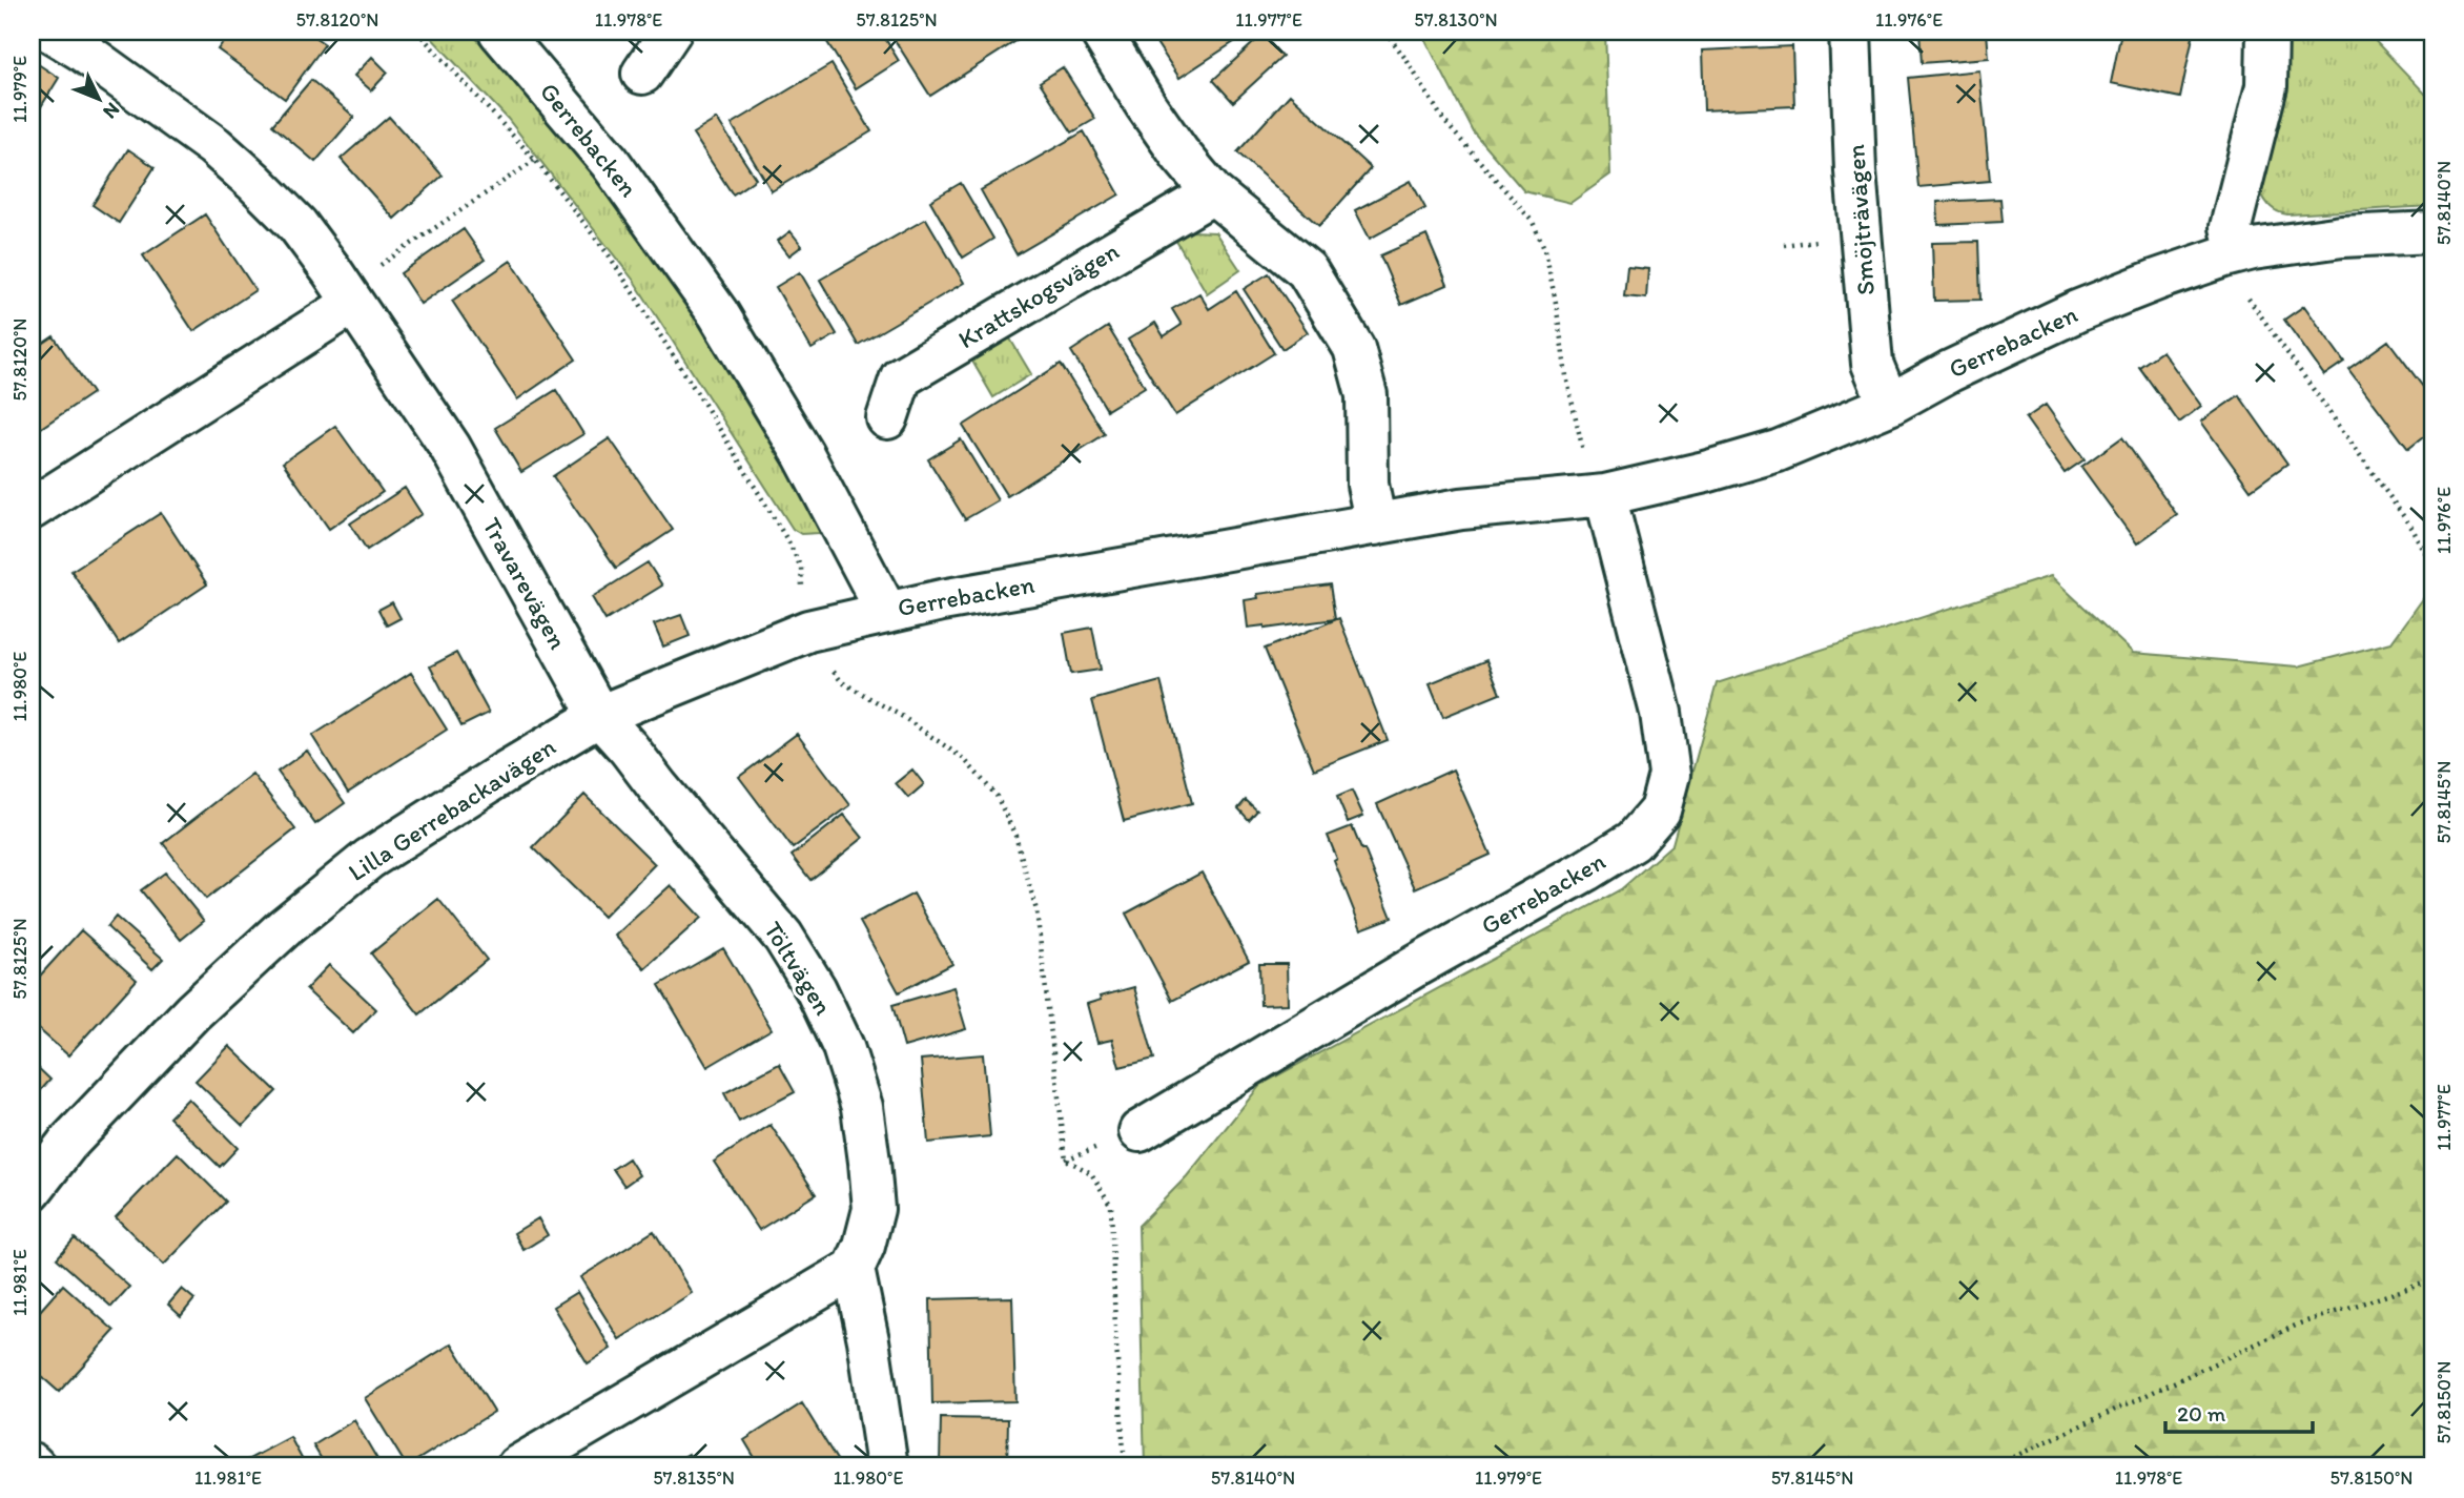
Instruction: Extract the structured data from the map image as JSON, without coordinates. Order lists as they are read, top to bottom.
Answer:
{
  "streets": {
    "street": [
      "Gerrebacken",
      "Smöjträvägen",
      "Krattskogsvägen",
      "Travarevägen",
      "Lilla Gerrebackavägen",
      "Töltvägen"
    ]
  },
  "crossings": [
    ["Gerrebacken", "Smöjträvägen"],
    ["Gerrebacken", "Lilla Gerrebackavägen"],
    ["Travarevägen", "Lilla Gerrebackavägen"],
    ["Travarevägen", "Töltvägen"],
    ["Lilla Gerrebackavägen", "Töltvägen"]
  ],
  "scale_bar": "20 m",
  "north": "bottom right",
  "coordinates": [
    "57.8120°N",
    "11.978°E",
    "57.8125°N",
    "11.977°E",
    "57.8130°N",
    "11.976°E",
    "11.979°E",
    "57.8140°N",
    "11.980°E",
    "57.8145°N",
    "11.981°E",
    "57.8150°N",
    "57.8135°N"
  ]
}
